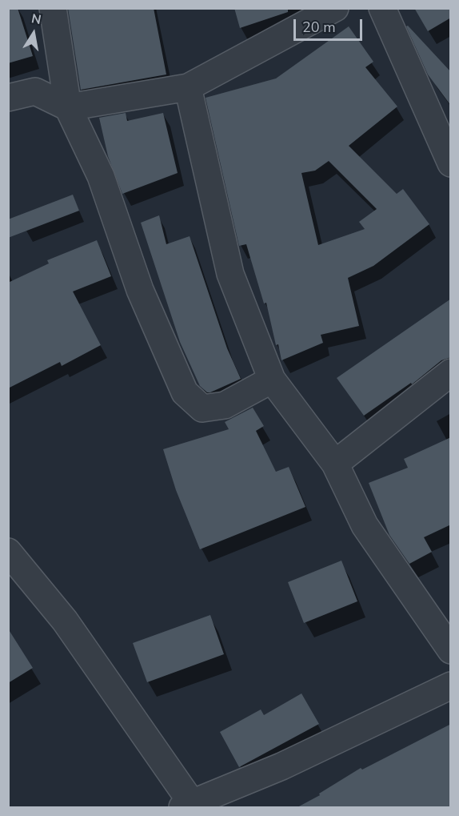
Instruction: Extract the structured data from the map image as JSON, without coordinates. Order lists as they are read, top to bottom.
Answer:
{
  "scale_bar": "20 m",
  "north": "top"
}
